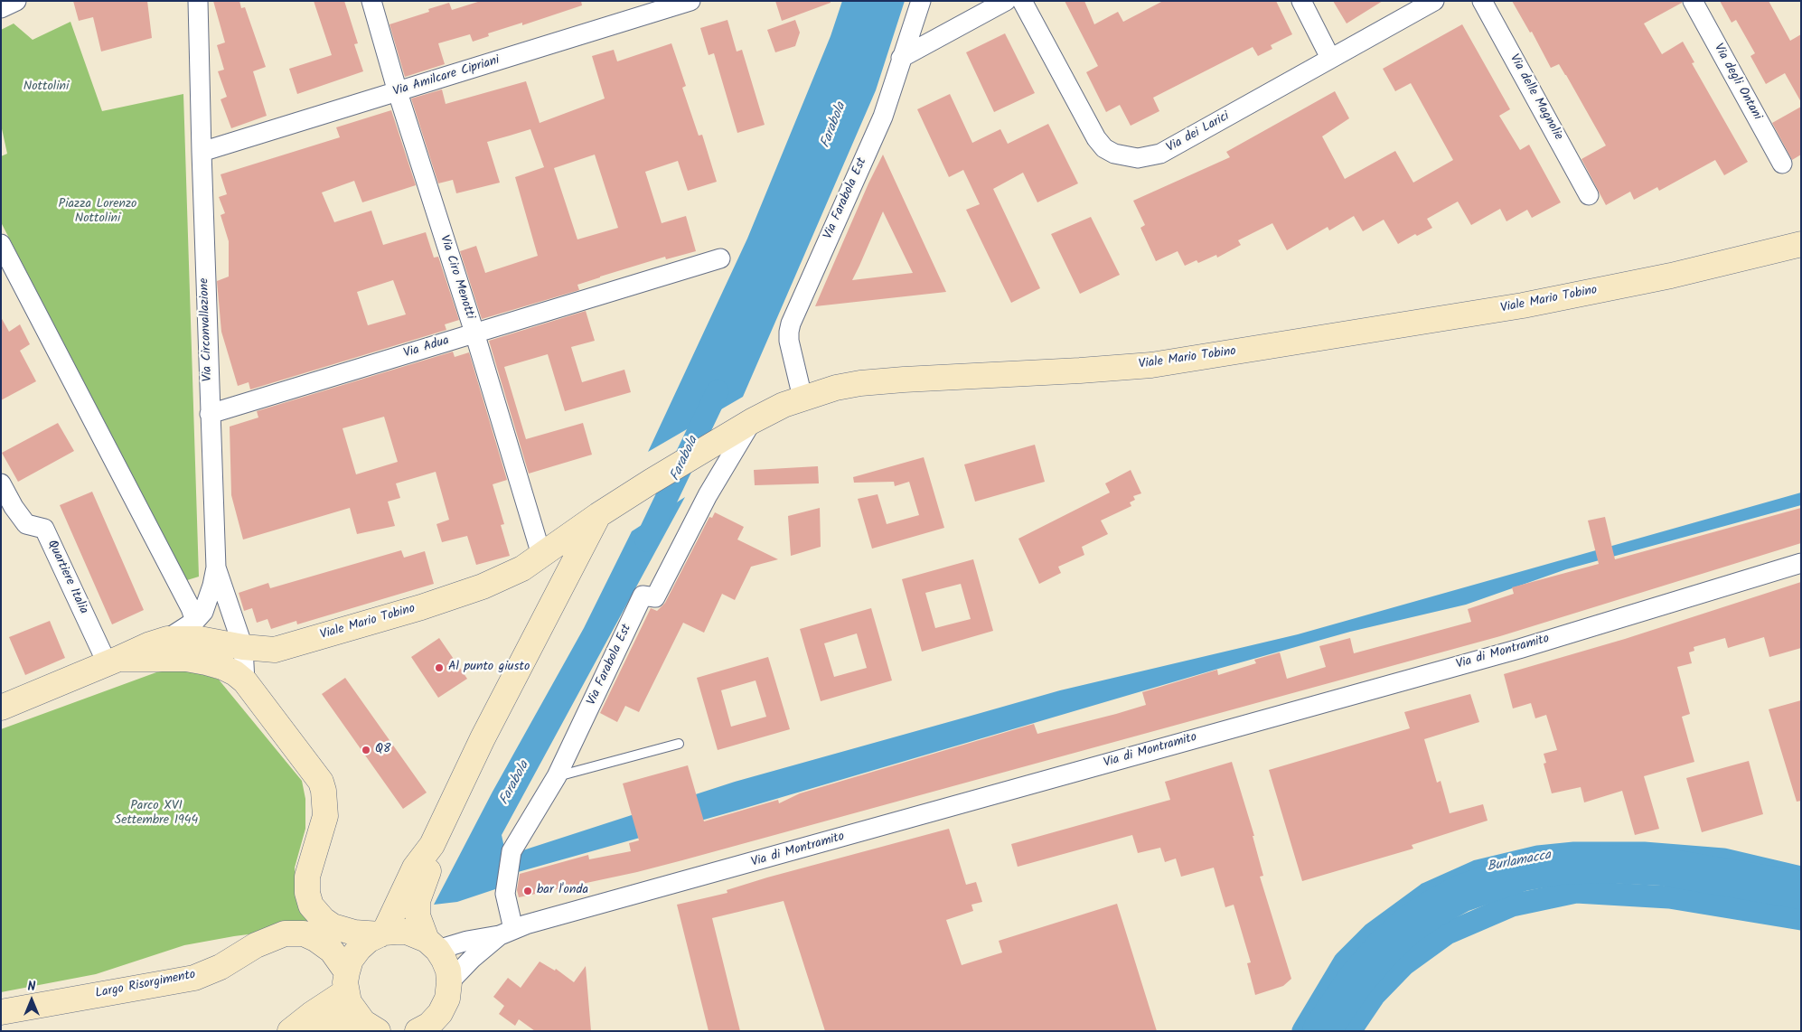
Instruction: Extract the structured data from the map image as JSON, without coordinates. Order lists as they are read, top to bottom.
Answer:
{
  "streets": {
    "main road": ["Viale Mario Tobino", "Largo Risorgimento"],
    "street": [
      "Via Amilcare Cipriani",
      "Via degli Ontani",
      "Via delle Magnolie",
      "Via dei Larici",
      "Via Farabola Est",
      "Via Ciro Menotti",
      "Via Circonvallazione",
      "Via Adua",
      "Quartiere Italia",
      "Via di Montramito"
    ]
  },
  "crossings": [
    ["Via Amilcare Cipriani", "Via Ciro Menotti"],
    ["Via Amilcare Cipriani", "Via Circonvallazione"],
    ["Via Farabola Est", "Viale Mario Tobino"],
    ["Via Farabola Est", "Via di Montramito"],
    ["Via Ciro Menotti", "Viale Mario Tobino"],
    ["Via Ciro Menotti", "Via Adua"],
    ["Viale Mario Tobino", "Via Circonvallazione"],
    ["Viale Mario Tobino", "Quartiere Italia"],
    ["Via Circonvallazione", "Via Adua"]
  ],
  "water": ["Farabola", "Burlamacca"],
  "parks": ["Nottolini", "Piazza Lorenzo Nottolini", "Parco XVI Settembre 1944"],
  "places": ["Al punto giusto", "Q8", "bar l'onda"],
  "north": "top"
}
